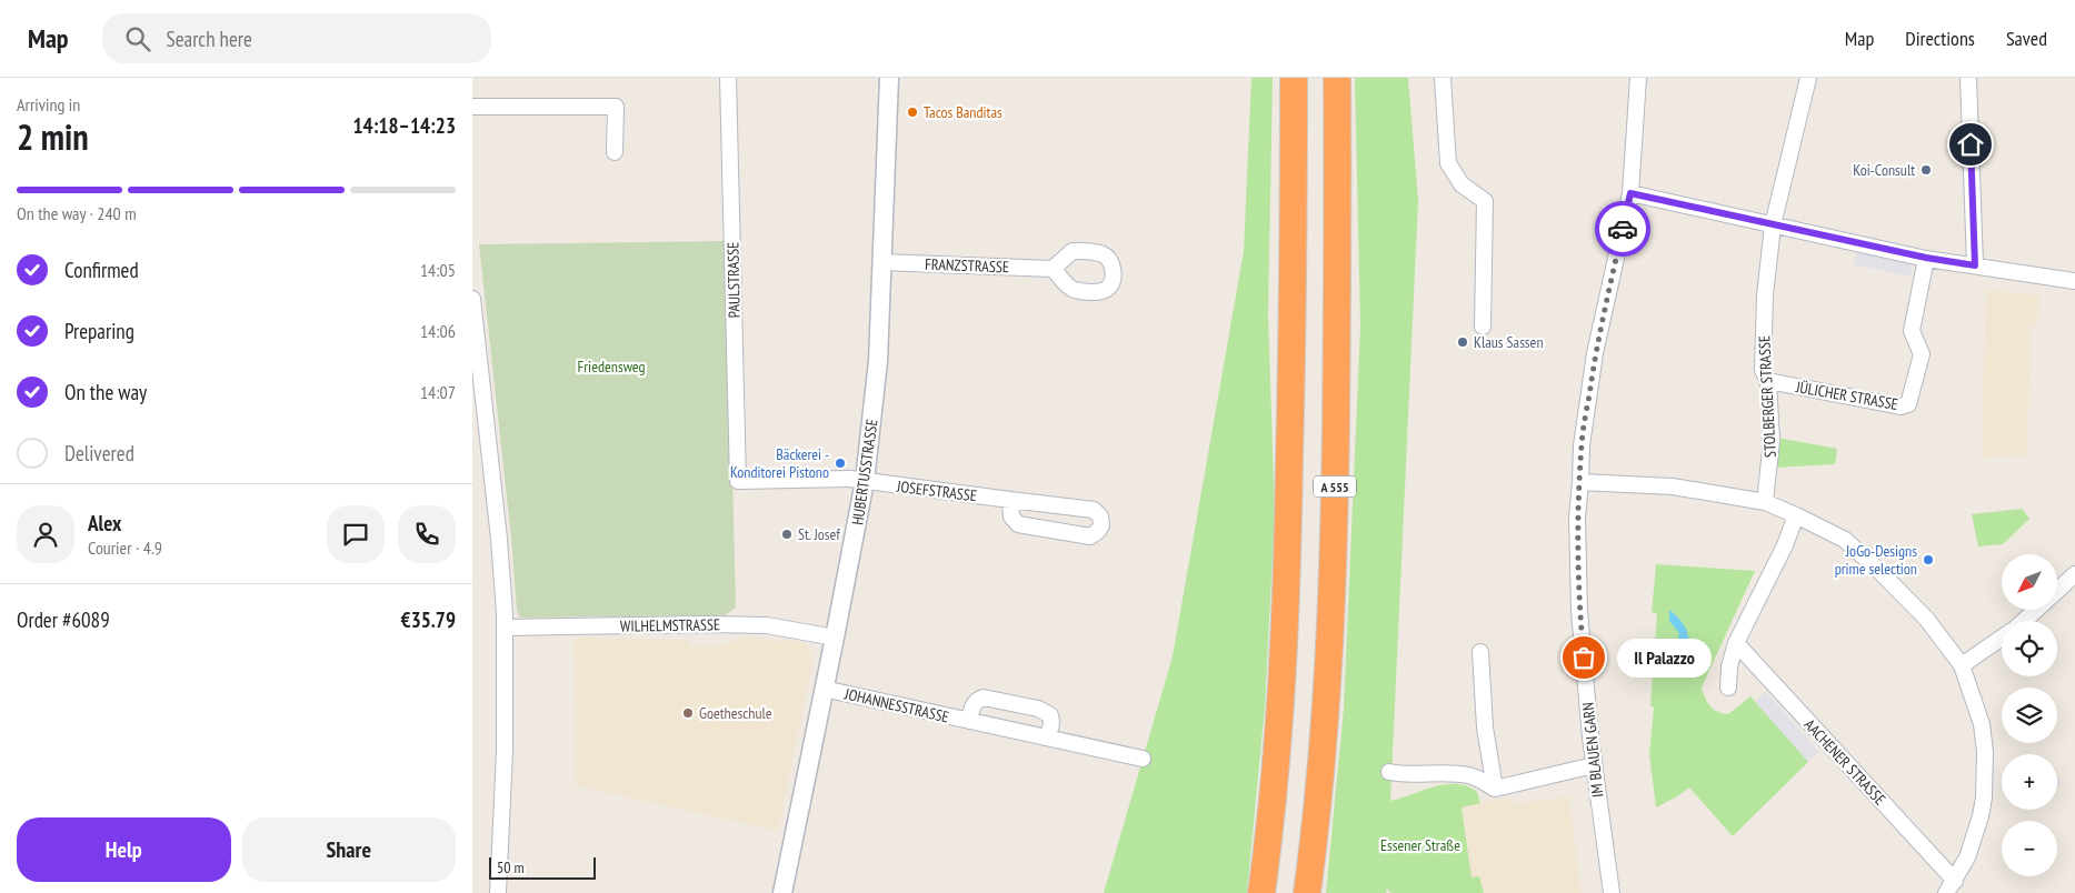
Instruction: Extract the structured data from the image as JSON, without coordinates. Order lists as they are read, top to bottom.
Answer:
{
  "streets": {
    "highway": ["A 555"],
    "street": [
      "FRANZSTRASSE",
      "PAULSTRASSE",
      "JÜLICHER STRASSE",
      "STOLBERGER STRASSE",
      "HUBERTUSSTRASSE",
      "JOSEFSTRASSE",
      "WILHELMSTRASSE",
      "JOHANNESSTRASSE",
      "IM BLAUEN GARN",
      "AACHENER STRASSE"
    ]
  },
  "crossings": [
    ["FRANZSTRASSE", "HUBERTUSSTRASSE"],
    ["PAULSTRASSE", "JOSEFSTRASSE"],
    ["JÜLICHER STRASSE", "STOLBERGER STRASSE"],
    ["STOLBERGER STRASSE", "AACHENER STRASSE"],
    ["HUBERTUSSTRASSE", "JOSEFSTRASSE"],
    ["HUBERTUSSTRASSE", "WILHELMSTRASSE"],
    ["HUBERTUSSTRASSE", "JOHANNESSTRASSE"],
    ["IM BLAUEN GARN", "AACHENER STRASSE"]
  ],
  "parks": ["Friedensweg", "Essener Straße"],
  "places": [
    "Tacos Banditas",
    "Koi-Consult",
    "Klaus Sassen",
    "Bäckerei - Konditorei Pistono",
    "St. Josef",
    "JoGo-Designs prime selection",
    "Il Palazzo",
    "Goetheschule"
  ],
  "scale_bar": "50 m",
  "north": "bottom left",
  "page": {
    "header": "Map",
    "search": "Search here",
    "nav": ["Map", "Directions", "Saved"],
    "heading": ["2 min", "Arriving in", "14:18–14:23"],
    "panel": [
      "Alex",
      "Courier · 4.9",
      "Order #6089",
      "€35.79"
    ],
    "bar": "On the way · 240 m",
    "list": [
      ["Confirmed", "14:05"],
      ["Preparing", "14:06"],
      ["On the way", "14:07"],
      "Delivered"
    ],
    "map_buttons": ["+", "−"],
    "bubble": "Il Palazzo",
    "buttons": ["Help", "Share"],
    "scale": "50 m"
  }
}
